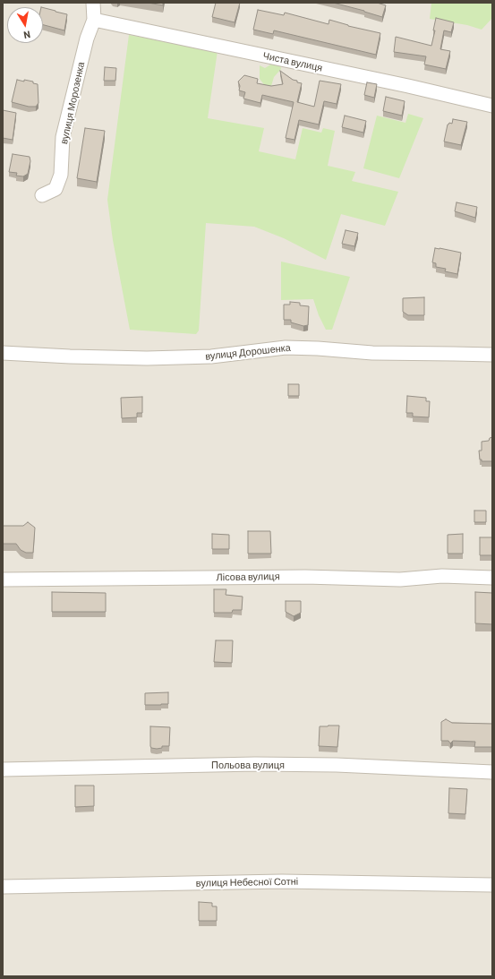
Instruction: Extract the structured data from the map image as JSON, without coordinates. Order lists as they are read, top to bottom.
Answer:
{
  "streets": {
    "street": [
      "Чиста вулиця",
      "вулиця Морозенка",
      "вулиця Дорошенка",
      "Лісова вулиця",
      "Польова вулиця",
      "вулиця Небесної Сотні"
    ]
  },
  "crossings": [
    ["Чиста вулиця", "вулиця Морозенка"]
  ],
  "north": "bottom"
}
